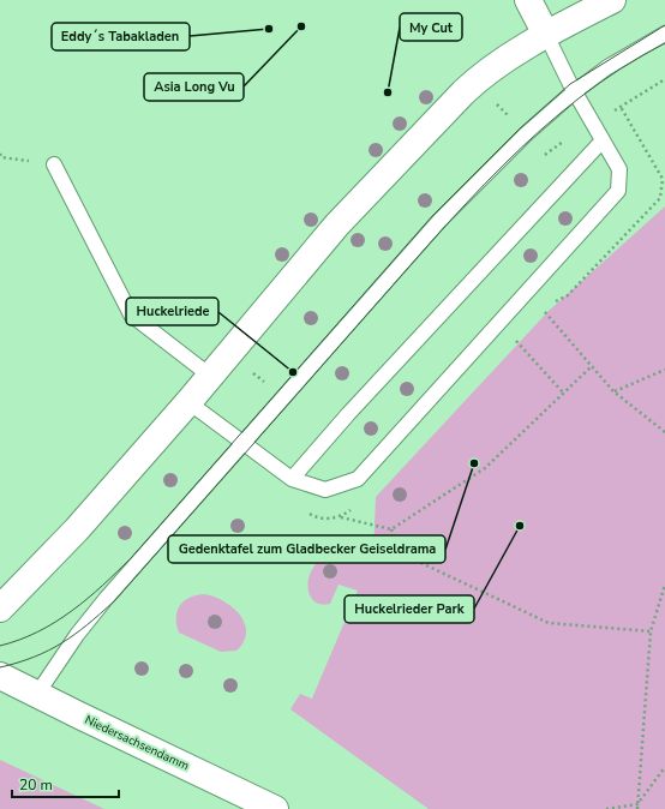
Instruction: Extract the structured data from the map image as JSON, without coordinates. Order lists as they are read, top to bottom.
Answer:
{
  "streets": {
    "street": ["Niedersachsendamm"]
  },
  "places": [
    "Asia Long Vu",
    "Eddy´s Tabakladen",
    "My Cut",
    "Huckelriede",
    "Gedenktafel zum Gladbecker Geiseldrama",
    "Huckelrieder Park"
  ],
  "scale_bar": "20 m"
}
